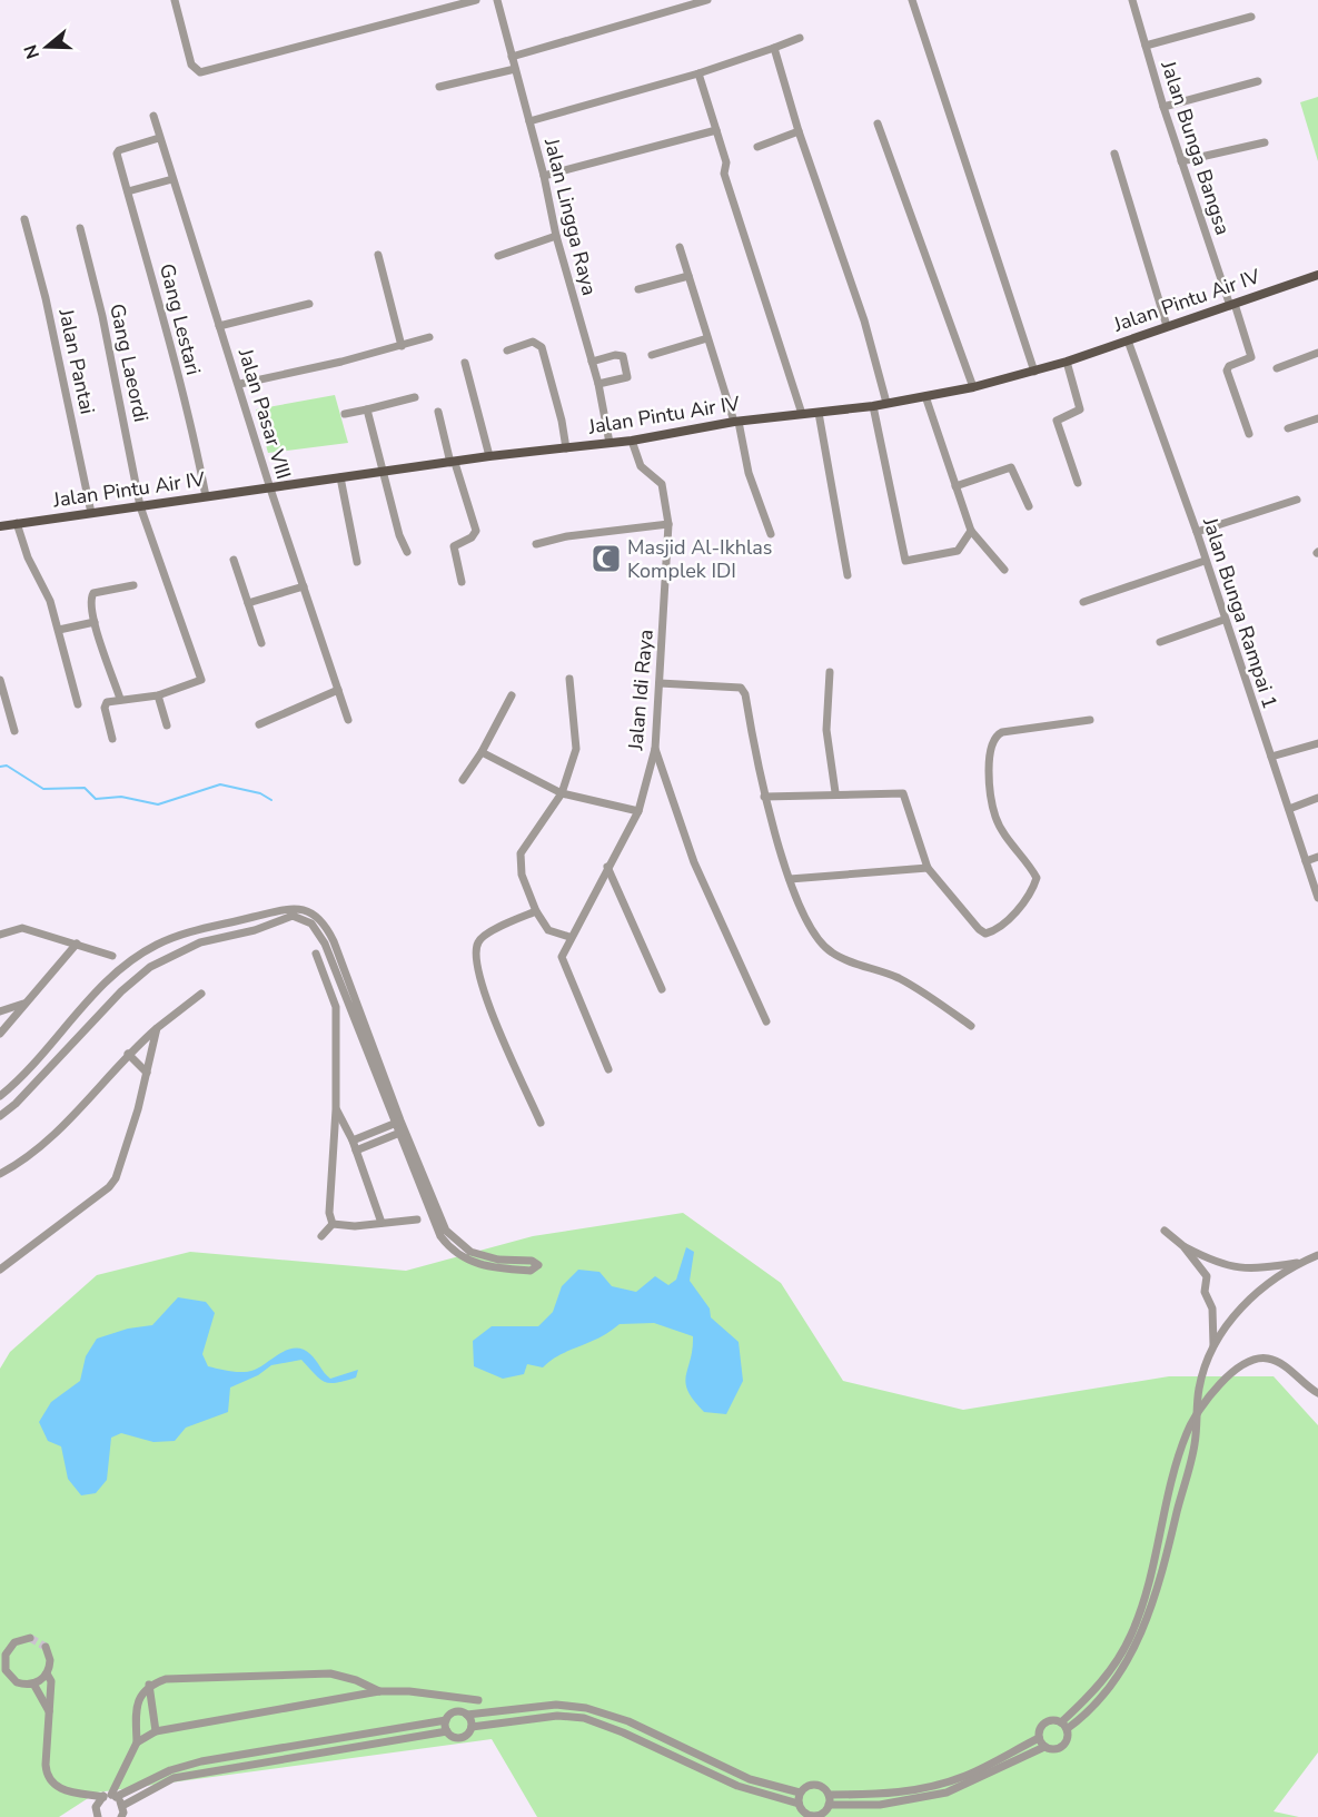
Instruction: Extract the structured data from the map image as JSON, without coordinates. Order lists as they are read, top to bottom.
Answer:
{
  "streets": {
    "main road": ["Jalan Pintu Air IV"],
    "street": [
      "Jalan Bunga Bangsa",
      "Jalan Lingga Raya",
      "Gang Lestari",
      "Jalan Pantai",
      "Gang Laeordi",
      "Jalan Pasar VIII",
      "Jalan Bunga Rampai 1",
      "Jalan Idi Raya"
    ]
  },
  "crossings": [
    ["Jalan Bunga Bangsa", "Jalan Pintu Air IV"],
    ["Jalan Lingga Raya", "Jalan Pintu Air IV"],
    ["Jalan Pintu Air IV", "Gang Lestari"],
    ["Jalan Pintu Air IV", "Jalan Pantai"],
    ["Jalan Pintu Air IV", "Gang Laeordi"],
    ["Jalan Pintu Air IV", "Jalan Pasar VIII"],
    ["Jalan Pintu Air IV", "Jalan Bunga Rampai 1"],
    ["Jalan Pintu Air IV", "Jalan Idi Raya"],
    ["Gang Lestari", "Jalan Pasar VIII"]
  ],
  "places": {
    "mosque": ["Masjid Al-Ikhlas Komplek IDI"]
  },
  "north": "left"
}
